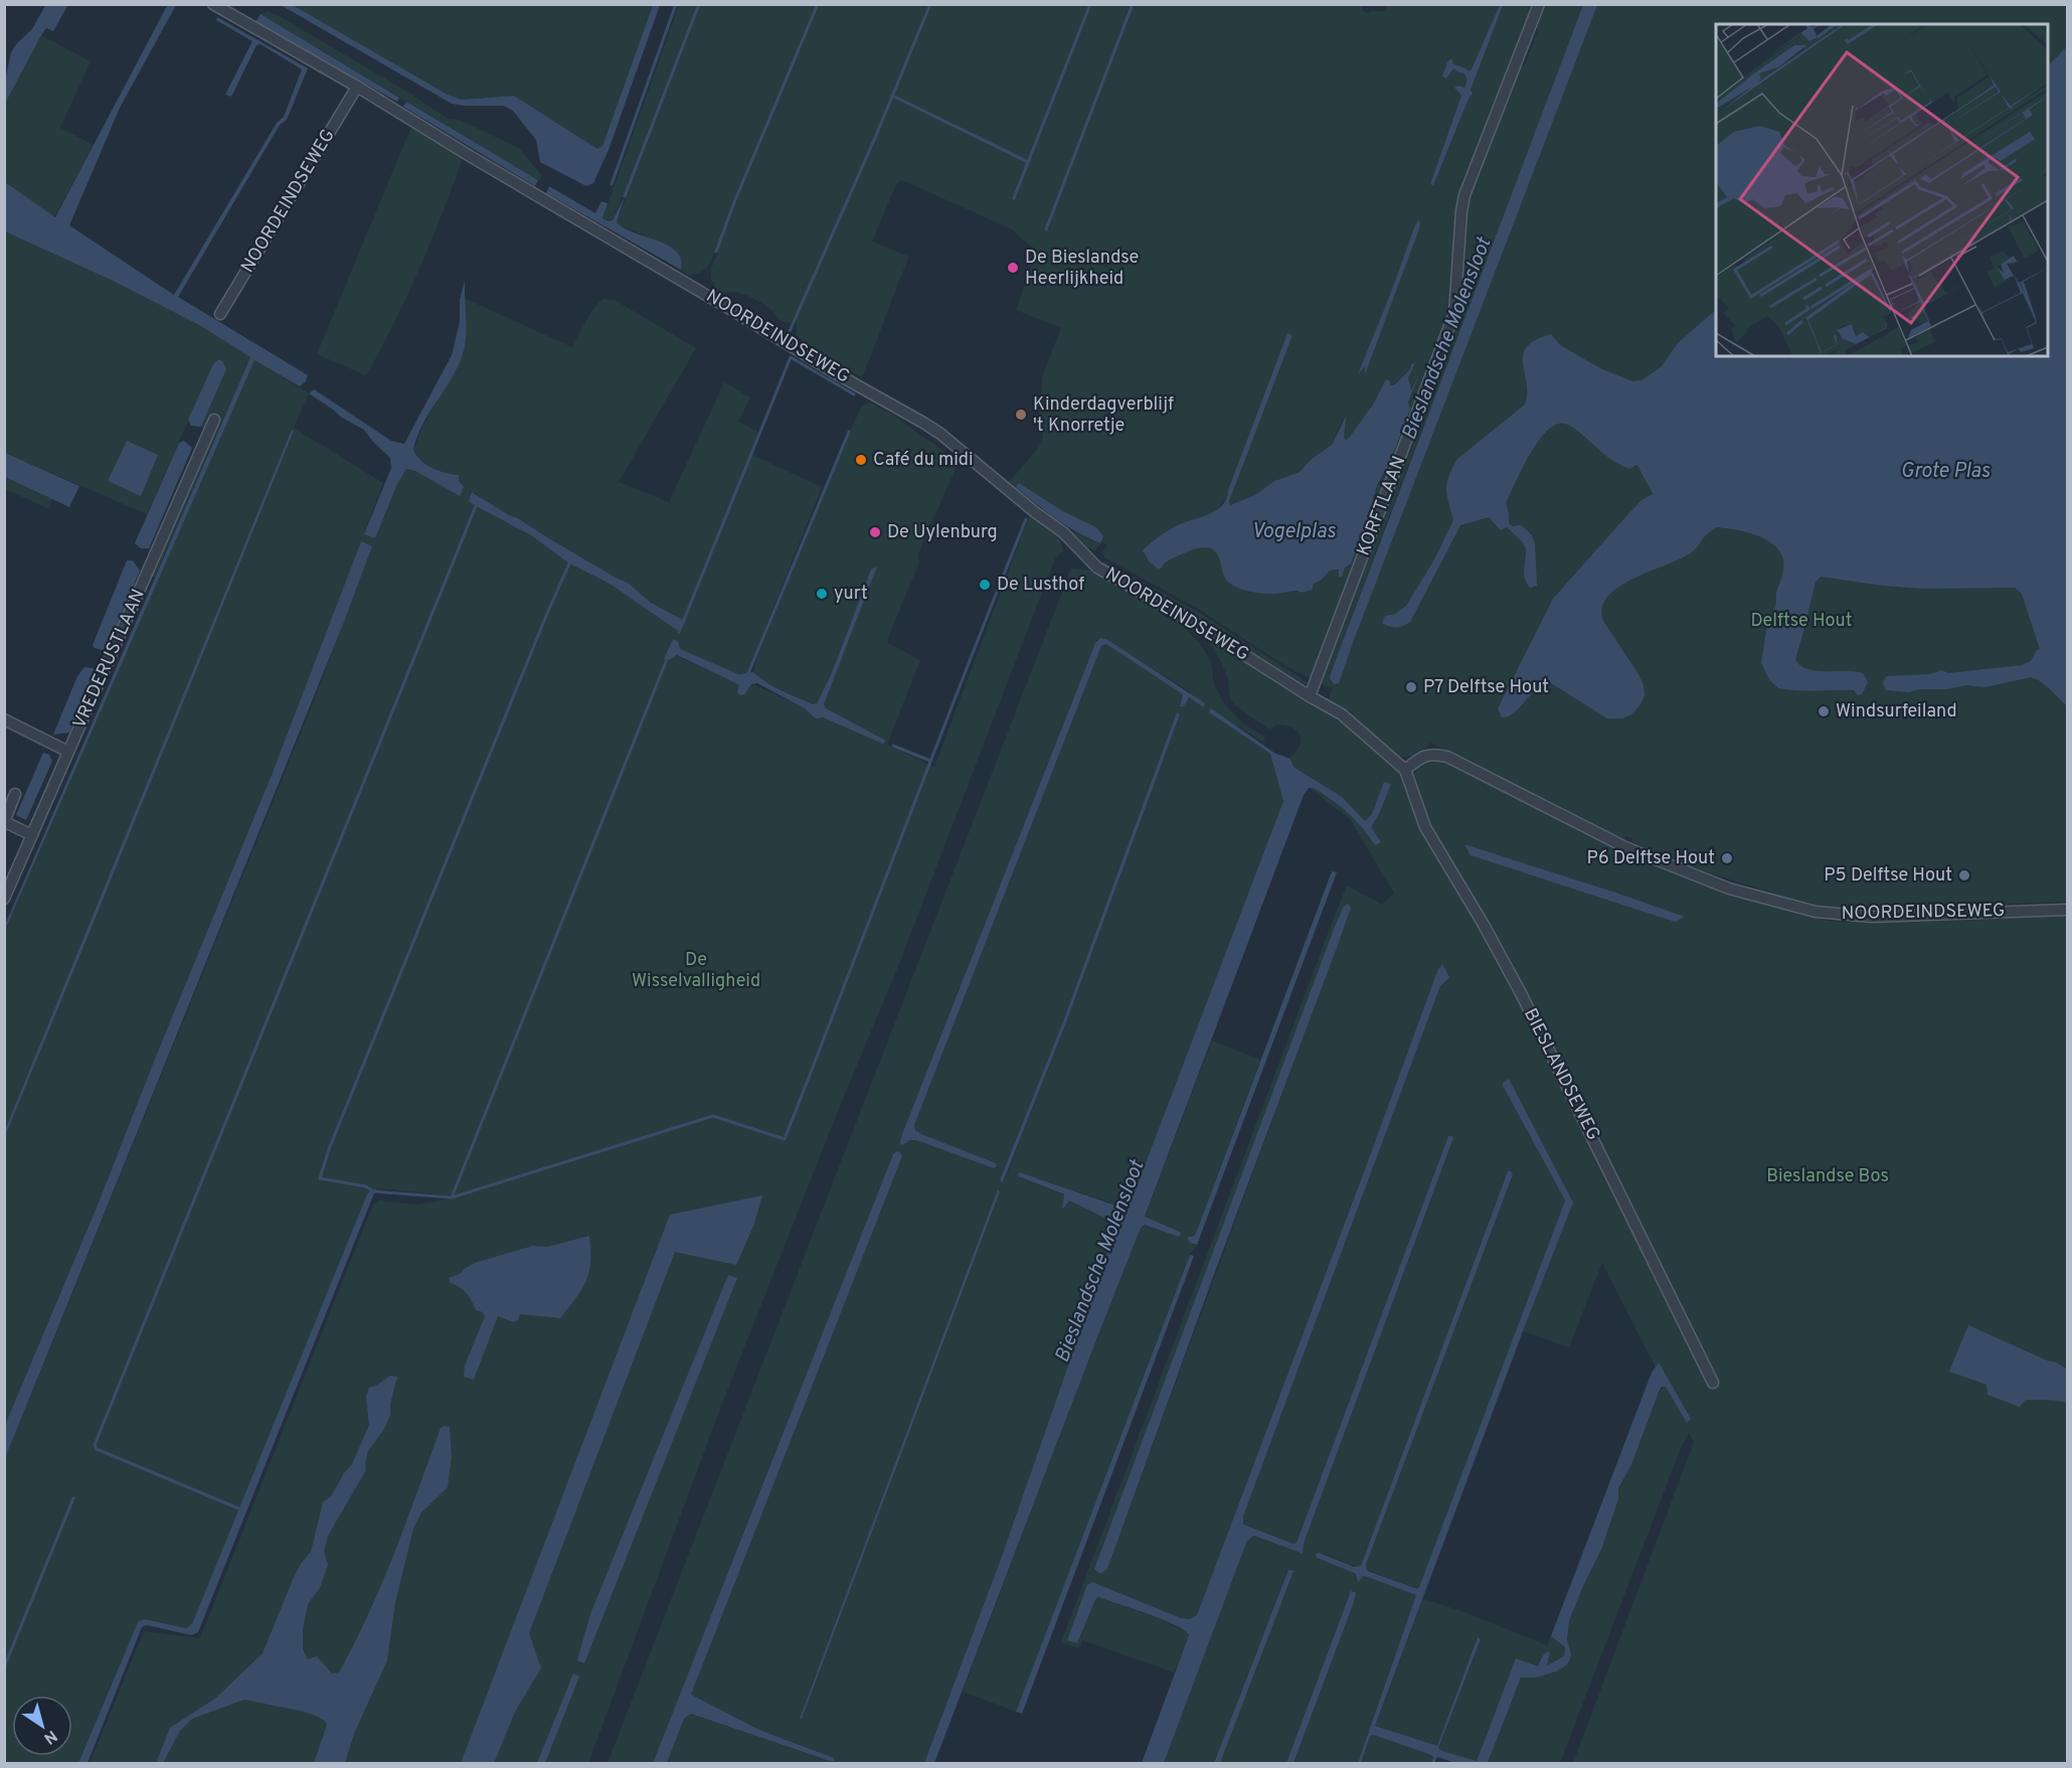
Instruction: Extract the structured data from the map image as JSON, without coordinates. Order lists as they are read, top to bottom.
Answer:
{
  "streets": {
    "street": [
      "NOORDEINDSEWEG",
      "KORFTLAAN",
      "VREDERUSTLAAN",
      "BIESLANDSEWEG"
    ]
  },
  "crossings": [
    ["NOORDEINDSEWEG", "KORFTLAAN"],
    ["NOORDEINDSEWEG", "BIESLANDSEWEG"]
  ],
  "water": ["Bieslandsche Molensloot", "Grote Plas", "Vogelplas"],
  "parks": ["Delftse Hout", "De Wisselvalligheid", "Bieslandse Bos"],
  "places": [
    "De Bieslandse Heerlijkheid",
    "Kinderdagverblijf 't Knorretje",
    "Café du midi",
    "De Uylenburg",
    "De Lusthof",
    "yurt",
    "P7 Delftse Hout",
    "Windsurfeiland",
    "P6 Delftse Hout",
    "P5 Delftse Hout"
  ],
  "north": "bottom right"
}
